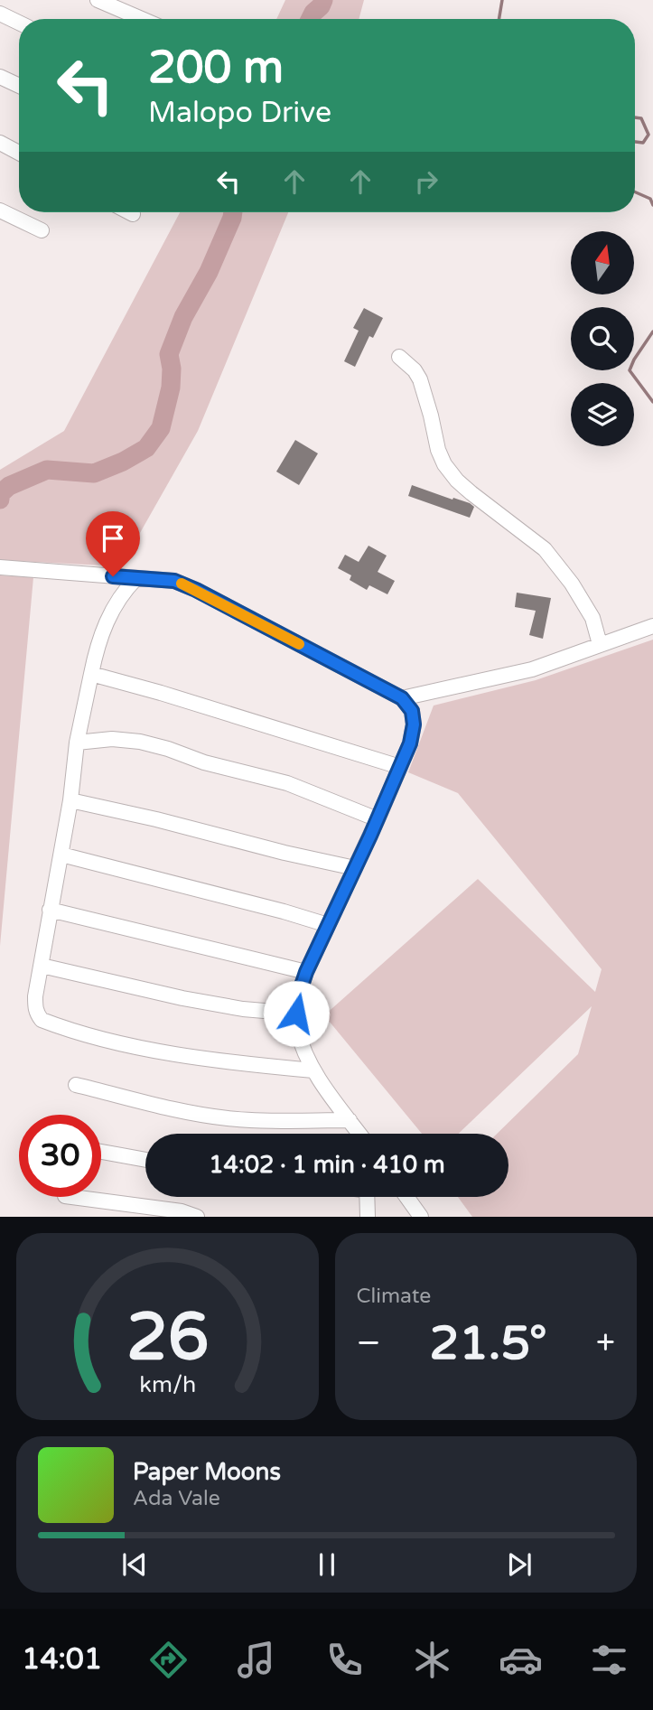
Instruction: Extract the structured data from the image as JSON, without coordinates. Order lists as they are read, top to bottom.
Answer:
{
  "north": "top",
  "page": {
    "turn": ["200 m", "Malopo Drive"],
    "limit": "30",
    "trip": "14:02 · 1 min · 410 m",
    "tile": "Climate",
    "heat": ["−", "21.5°", "+"],
    "song": ["Paper Moons", "Ada Vale"],
    "tabs": "14:01",
    "gauge": ["26", "km/h"]
  }
}
